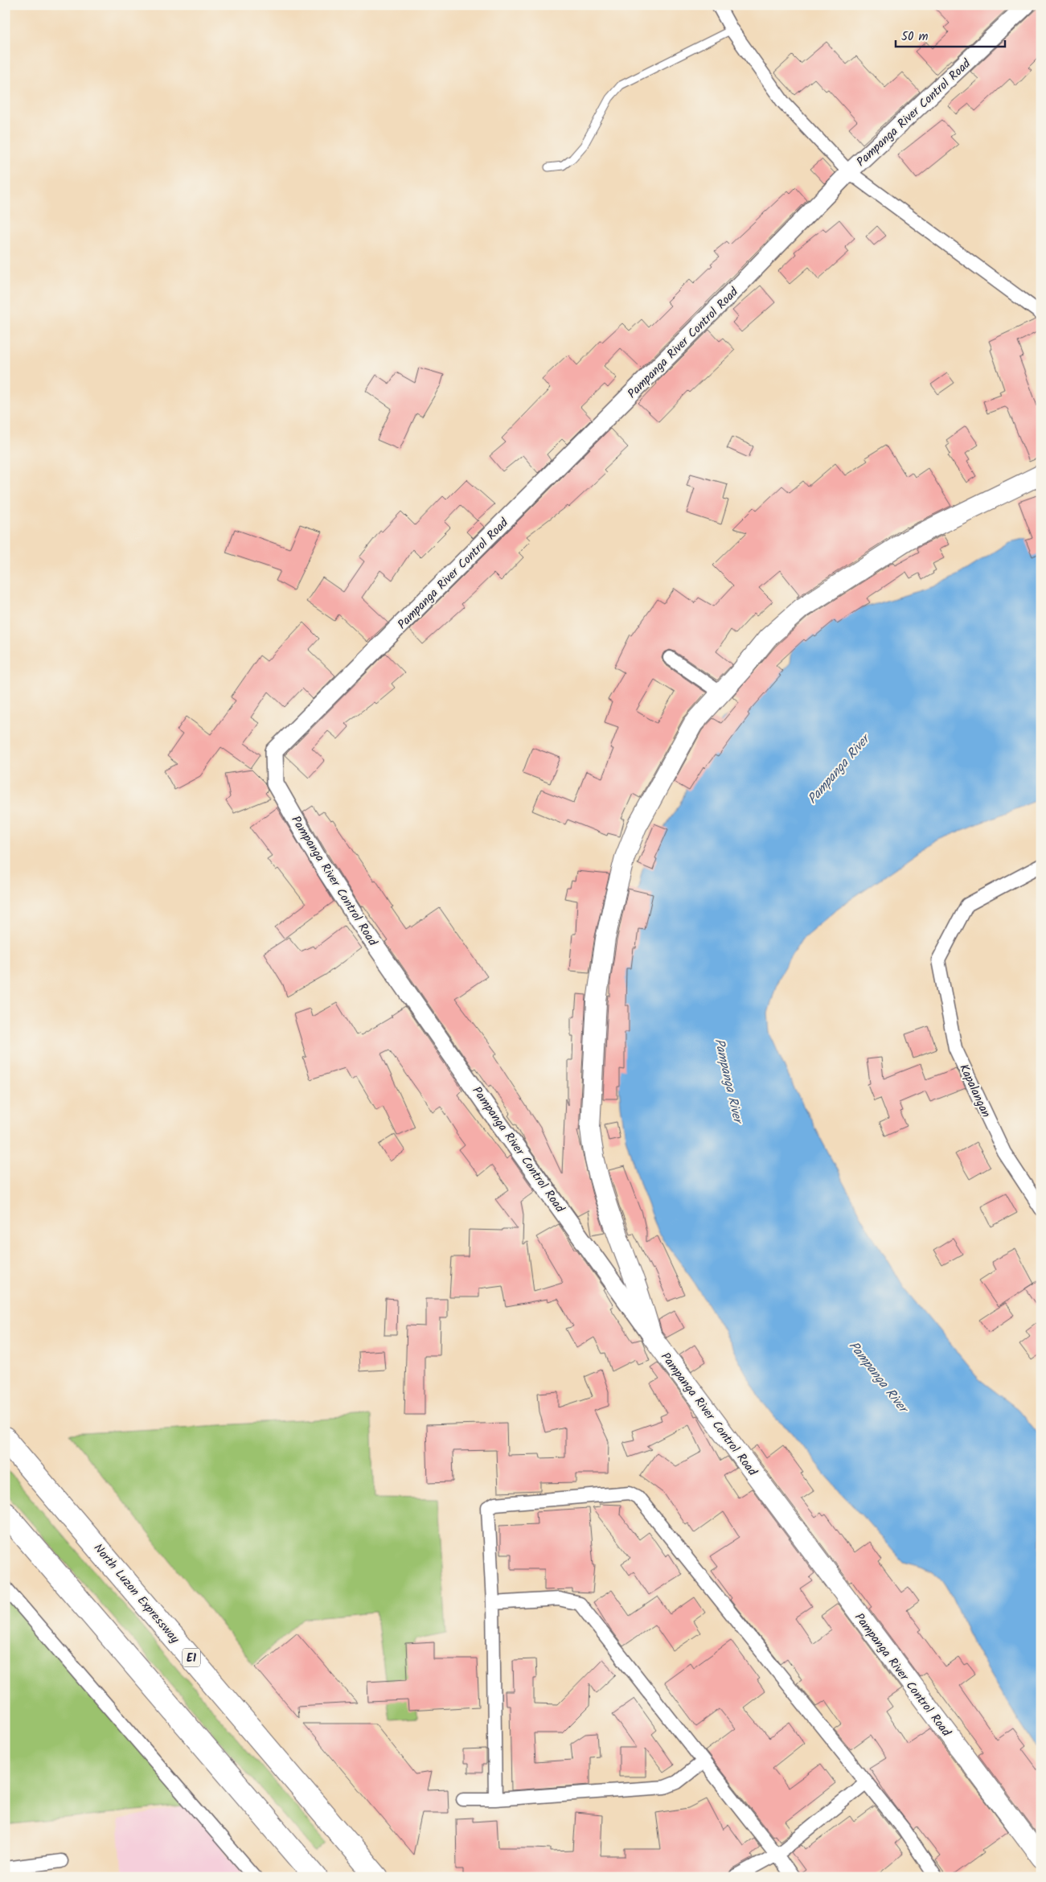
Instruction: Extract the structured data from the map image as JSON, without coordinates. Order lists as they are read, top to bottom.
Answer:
{
  "streets": {
    "highway": ["North Luzon Expressway", "E1"],
    "main road": ["Pampanga River Control Road"],
    "street": ["Kapalangan"]
  },
  "water": ["Pampanga River"],
  "scale_bar": "50 m"
}
